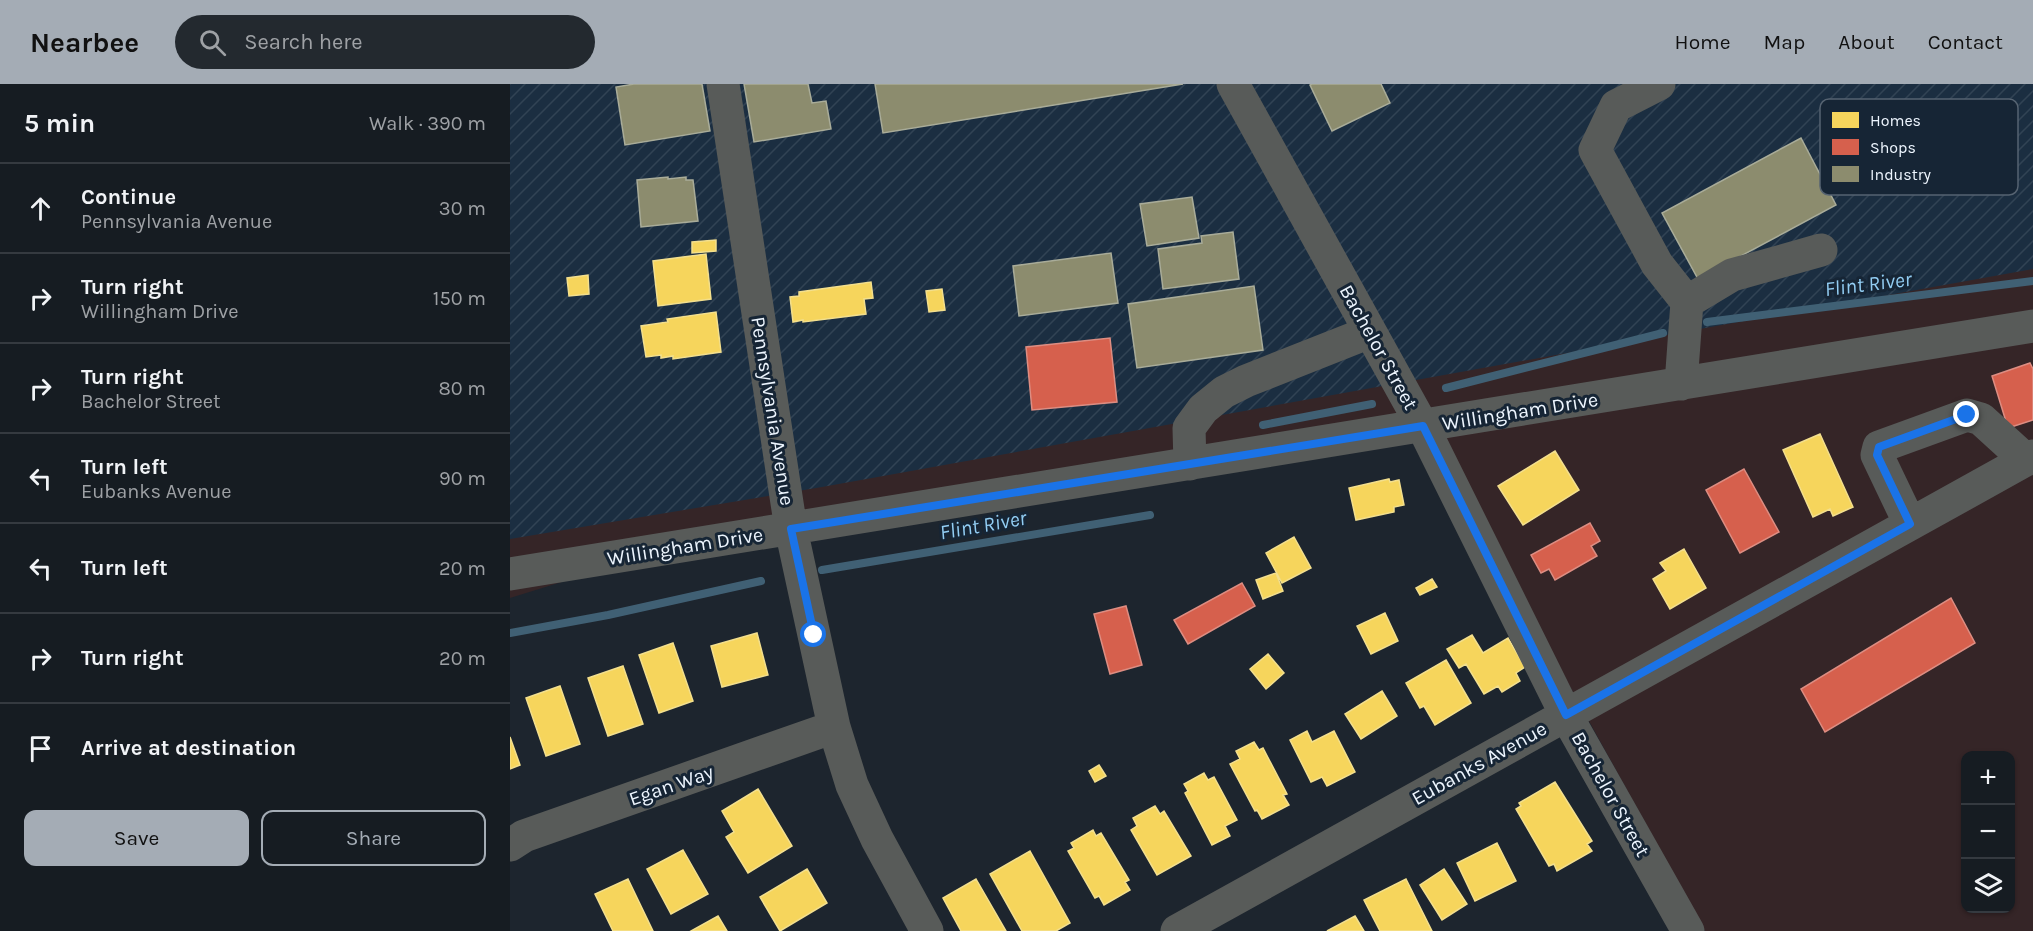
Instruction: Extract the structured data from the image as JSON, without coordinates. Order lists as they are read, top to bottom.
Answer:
{
  "streets": {
    "street": [
      "Bachelor Street",
      "Pennsylvania Avenue",
      "Willingham Drive",
      "Eubanks Avenue",
      "Egan Way"
    ]
  },
  "crossings": [
    ["Bachelor Street", "Willingham Drive"],
    ["Bachelor Street", "Eubanks Avenue"],
    ["Pennsylvania Avenue", "Willingham Drive"],
    ["Pennsylvania Avenue", "Egan Way"]
  ],
  "water": ["Flint River"],
  "legend": ["Homes", "Shops", "Industry"],
  "page": {
    "header": "Nearbee",
    "search": "Search here",
    "nav": [
      "Home",
      "Map",
      "About",
      "Contact"
    ],
    "heading": ["5 min", "Walk · 390 m"],
    "list": [
      ["Continue", "Pennsylvania Avenue", "30 m"],
      ["Turn right", "Willingham Drive", "150 m"],
      ["Turn right", "Bachelor Street", "80 m"],
      ["Turn left", "Eubanks Avenue", "90 m"],
      ["Turn left", "20 m"],
      ["Turn right", "20 m"],
      "Arrive at destination"
    ],
    "map_buttons": ["+", "−"],
    "buttons": ["Save", "Share"]
  }
}
